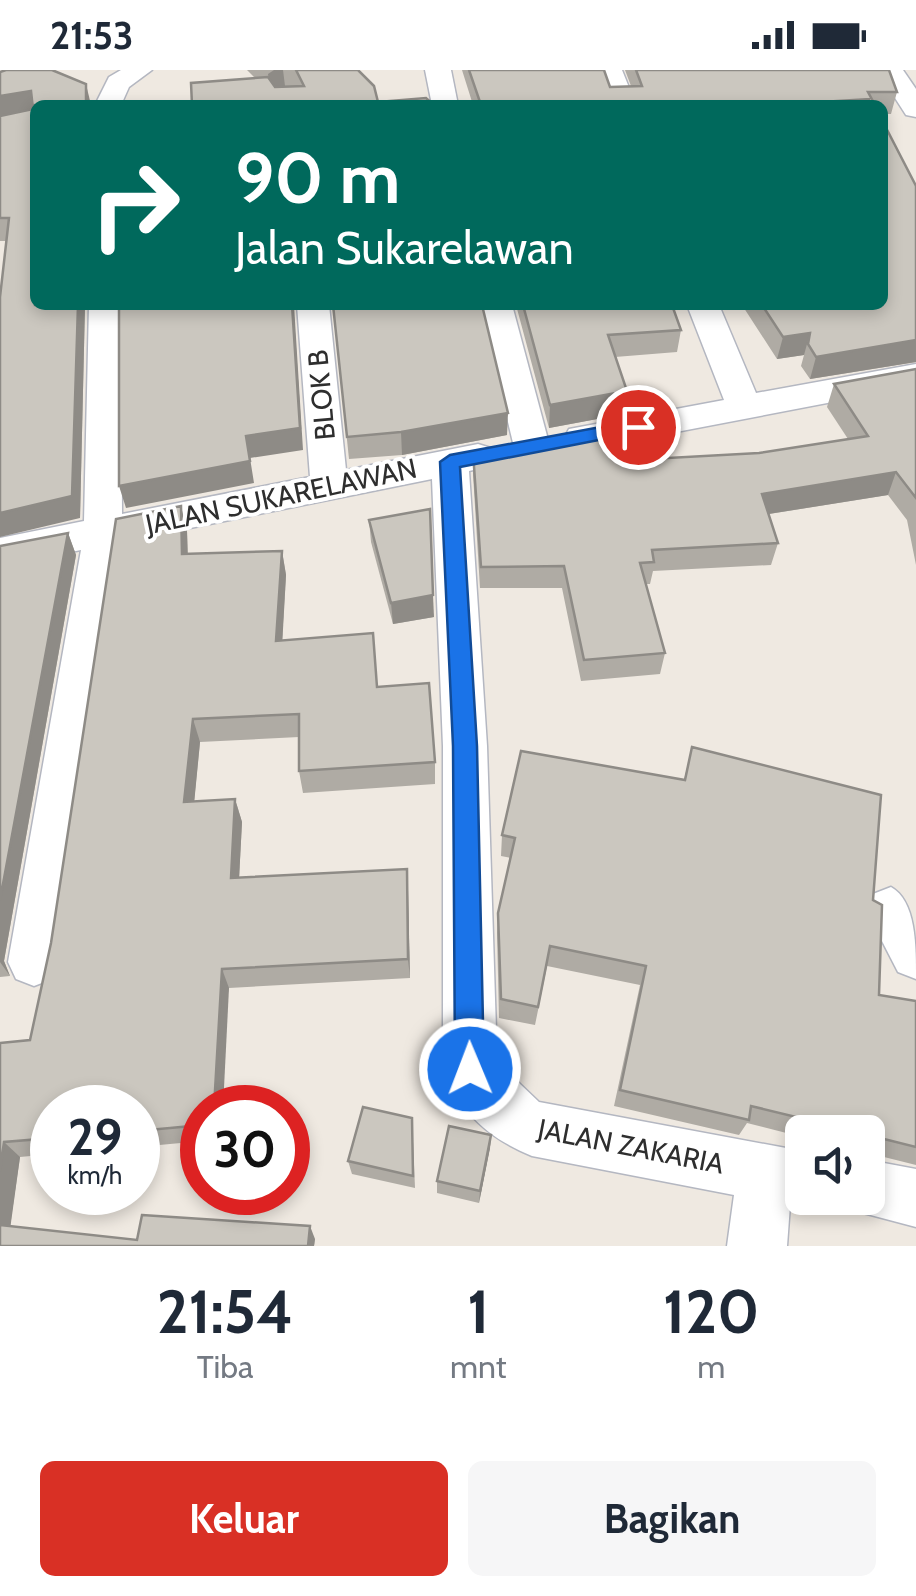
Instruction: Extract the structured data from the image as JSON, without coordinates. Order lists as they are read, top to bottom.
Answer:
{
  "streets": {
    "street": ["BLOK B", "JALAN SUKARELAWAN", "JALAN ZAKARIA"]
  },
  "crossings": [
    ["BLOK B", "JALAN SUKARELAWAN"],
    ["JALAN SUKARELAWAN", "JALAN ZAKARIA"]
  ],
  "page": {
    "status": "21:53",
    "turn": ["90 m", "Jalan Sukarelawan"],
    "speed": "29 km/h",
    "limit": "30",
    "eta": [
      "21:54",
      "Tiba",
      "1",
      "mnt",
      "120",
      "m"
    ],
    "buttons": ["Keluar", "Bagikan"]
  }
}
